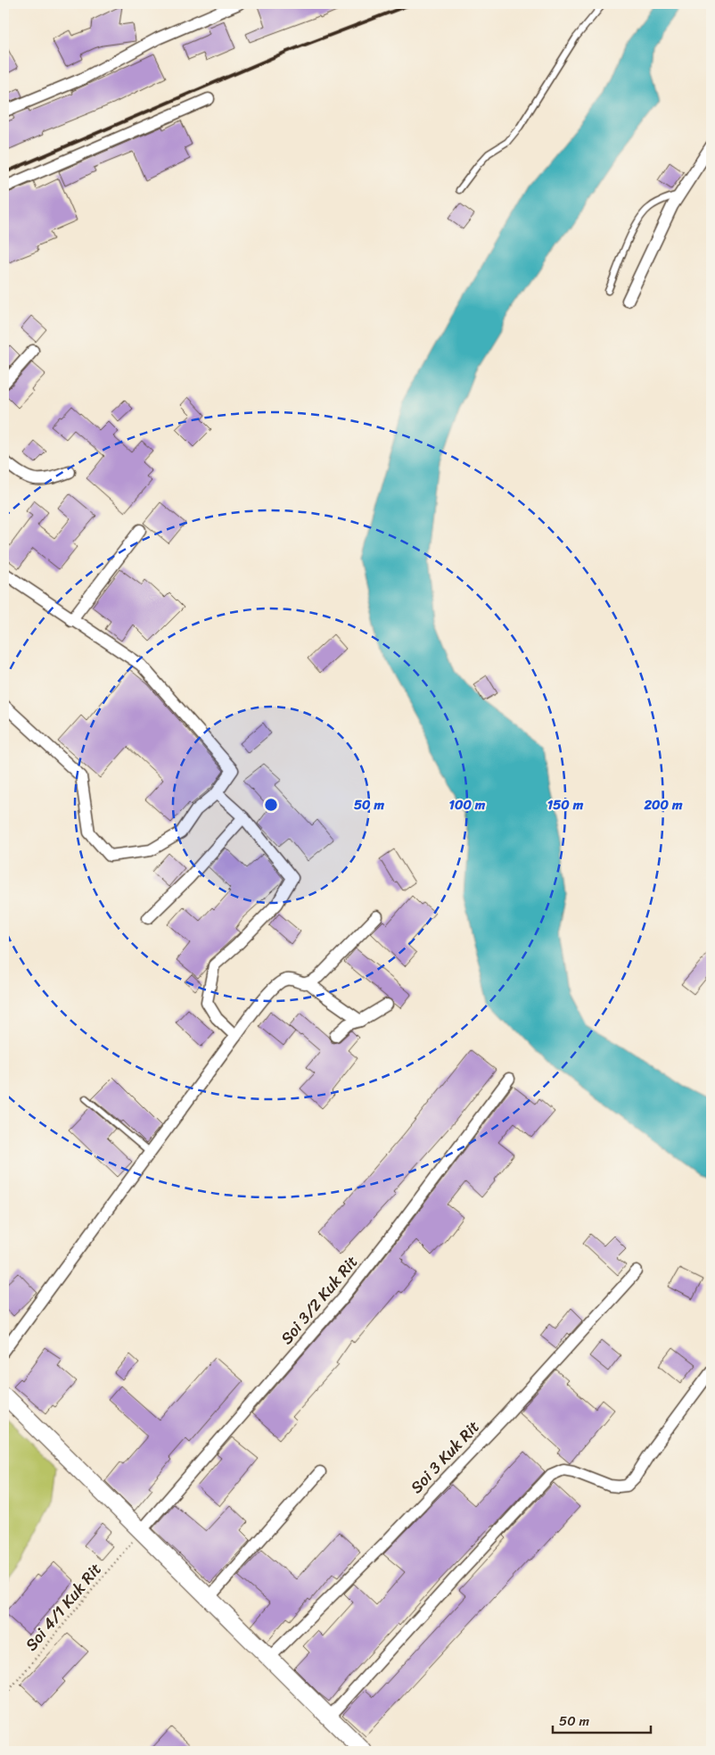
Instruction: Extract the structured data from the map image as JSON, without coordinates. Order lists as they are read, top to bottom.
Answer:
{
  "streets": {
    "street": ["Soi 3/2 Kuk Rit", "Soi 3 Kuk Rit"],
    "path": ["Soi 4/1 Kuk Rit"]
  },
  "crossings": [
    ["Soi 3/2 Kuk Rit", "Soi 4/1 Kuk Rit"]
  ],
  "scale_bar": "50 m",
  "rings": [
    "50 m",
    "100 m",
    "150 m",
    "200 m"
  ]
}
